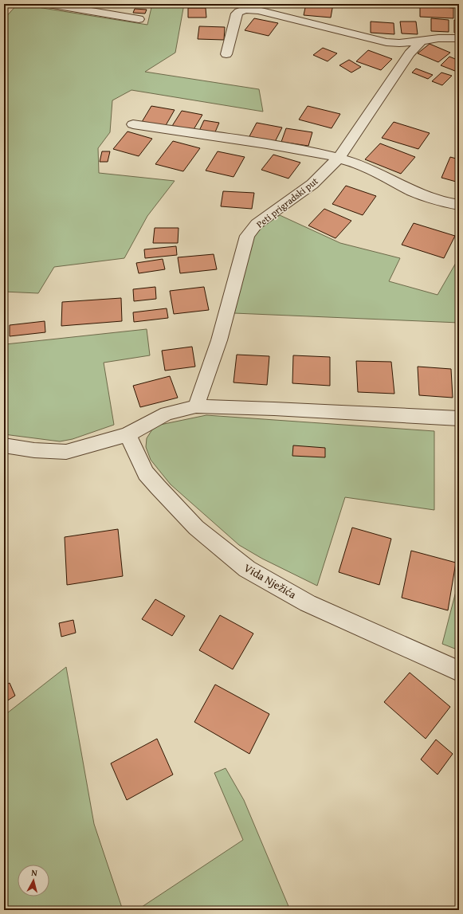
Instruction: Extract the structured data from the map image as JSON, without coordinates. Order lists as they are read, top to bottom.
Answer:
{
  "streets": {
    "street": ["Peti prigradski put", "Vida Nježića"]
  },
  "north": "top"
}
